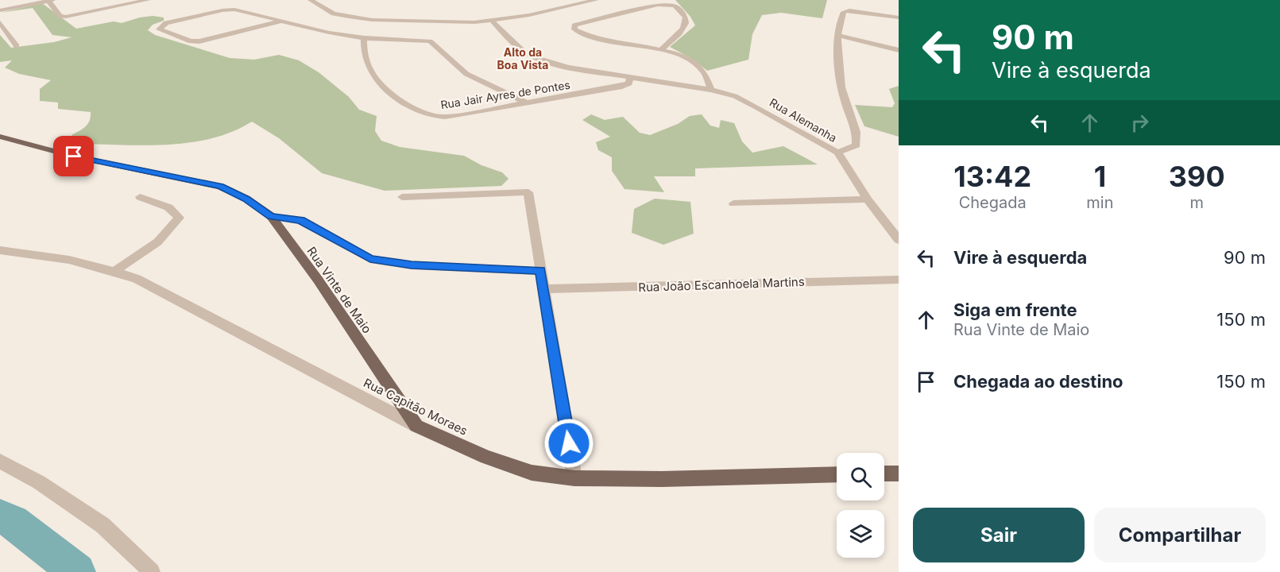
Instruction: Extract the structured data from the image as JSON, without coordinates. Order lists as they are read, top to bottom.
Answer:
{
  "streets": {
    "main road": ["Rua Vinte de Maio", "Rua Capitão Moraes"],
    "street": ["Rua Jair Ayres de Pontes", "Rua Alemanha", "Rua João Escanhoela Martins"]
  },
  "crossings": [
    ["Rua Jair Ayres de Pontes", "Rua Alemanha"],
    ["Rua Vinte de Maio", "Rua Capitão Moraes"]
  ],
  "districts": ["Alto da Boa Vista"],
  "page": {
    "turn": ["90 m", "Vire à esquerda"],
    "eta": [
      "13:42",
      "Chegada",
      "1",
      "min",
      "390",
      "m"
    ],
    "list": [
      {
        "name": "Vire à esquerda",
        "value": "90 m"
      },
      {
        "name": "Siga em frente",
        "note": "Rua Vinte de Maio",
        "value": "150 m"
      },
      {
        "name": "Chegada ao destino",
        "value": "150 m"
      }
    ],
    "buttons": ["Sair", "Compartilhar"]
  }
}
